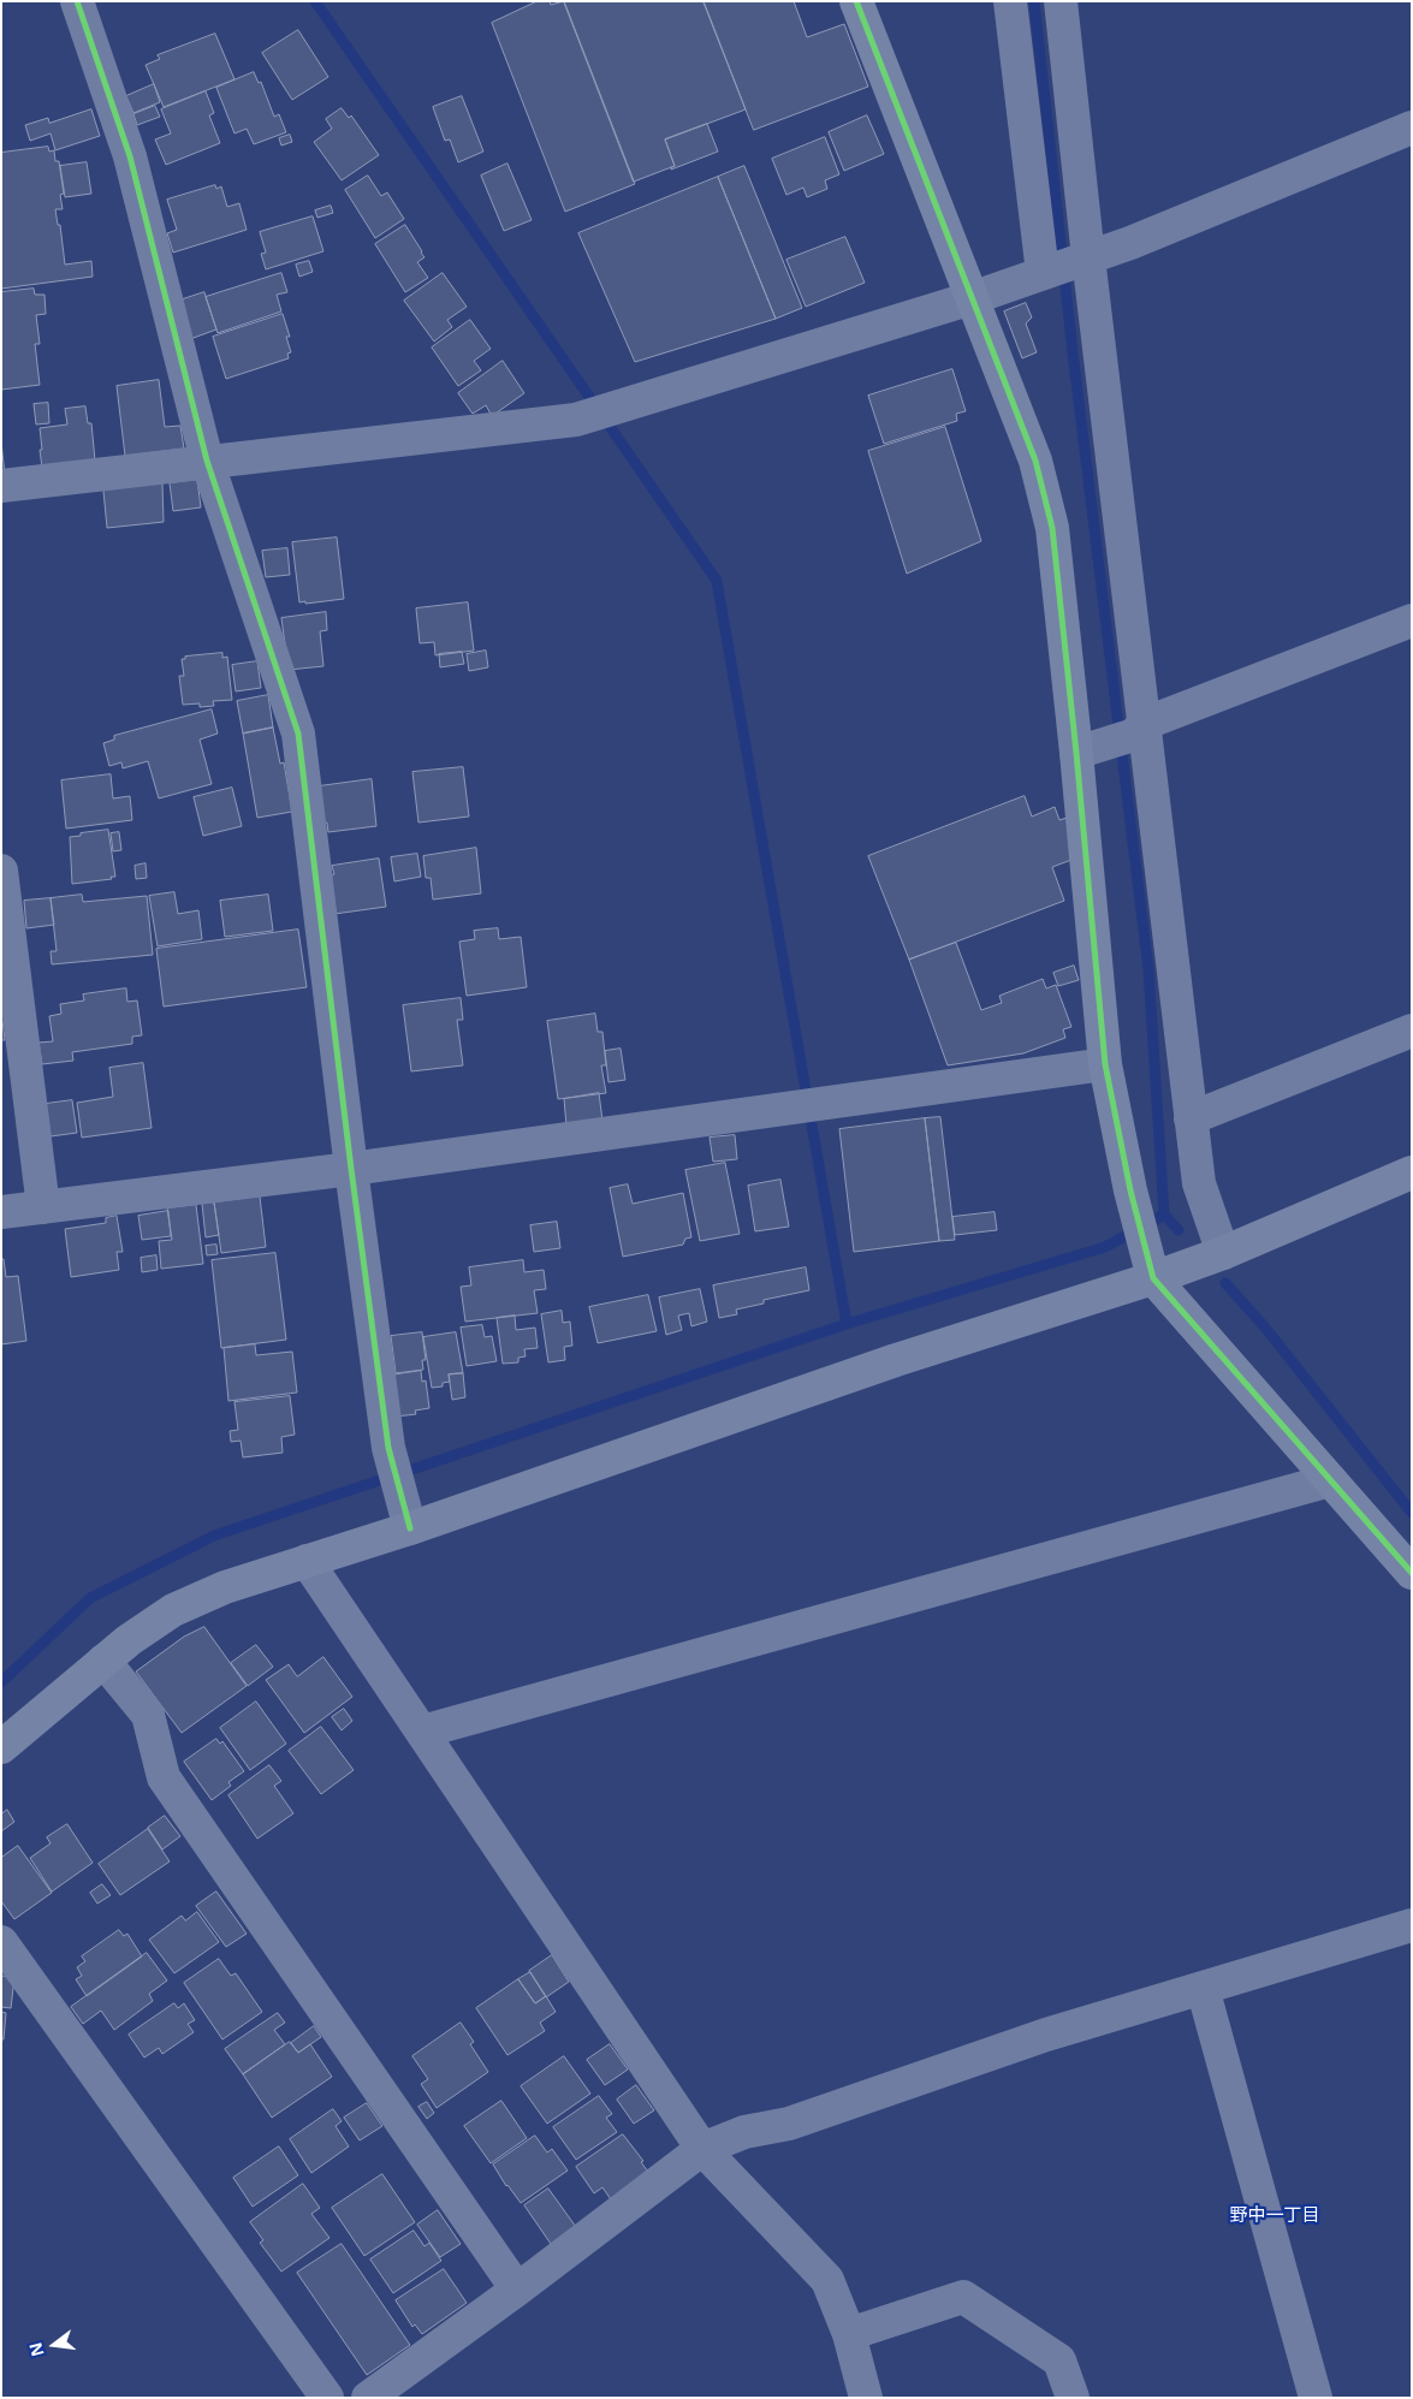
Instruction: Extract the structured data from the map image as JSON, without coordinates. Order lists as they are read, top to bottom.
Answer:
{
  "districts": ["野中一丁目"],
  "north": "left"
}
